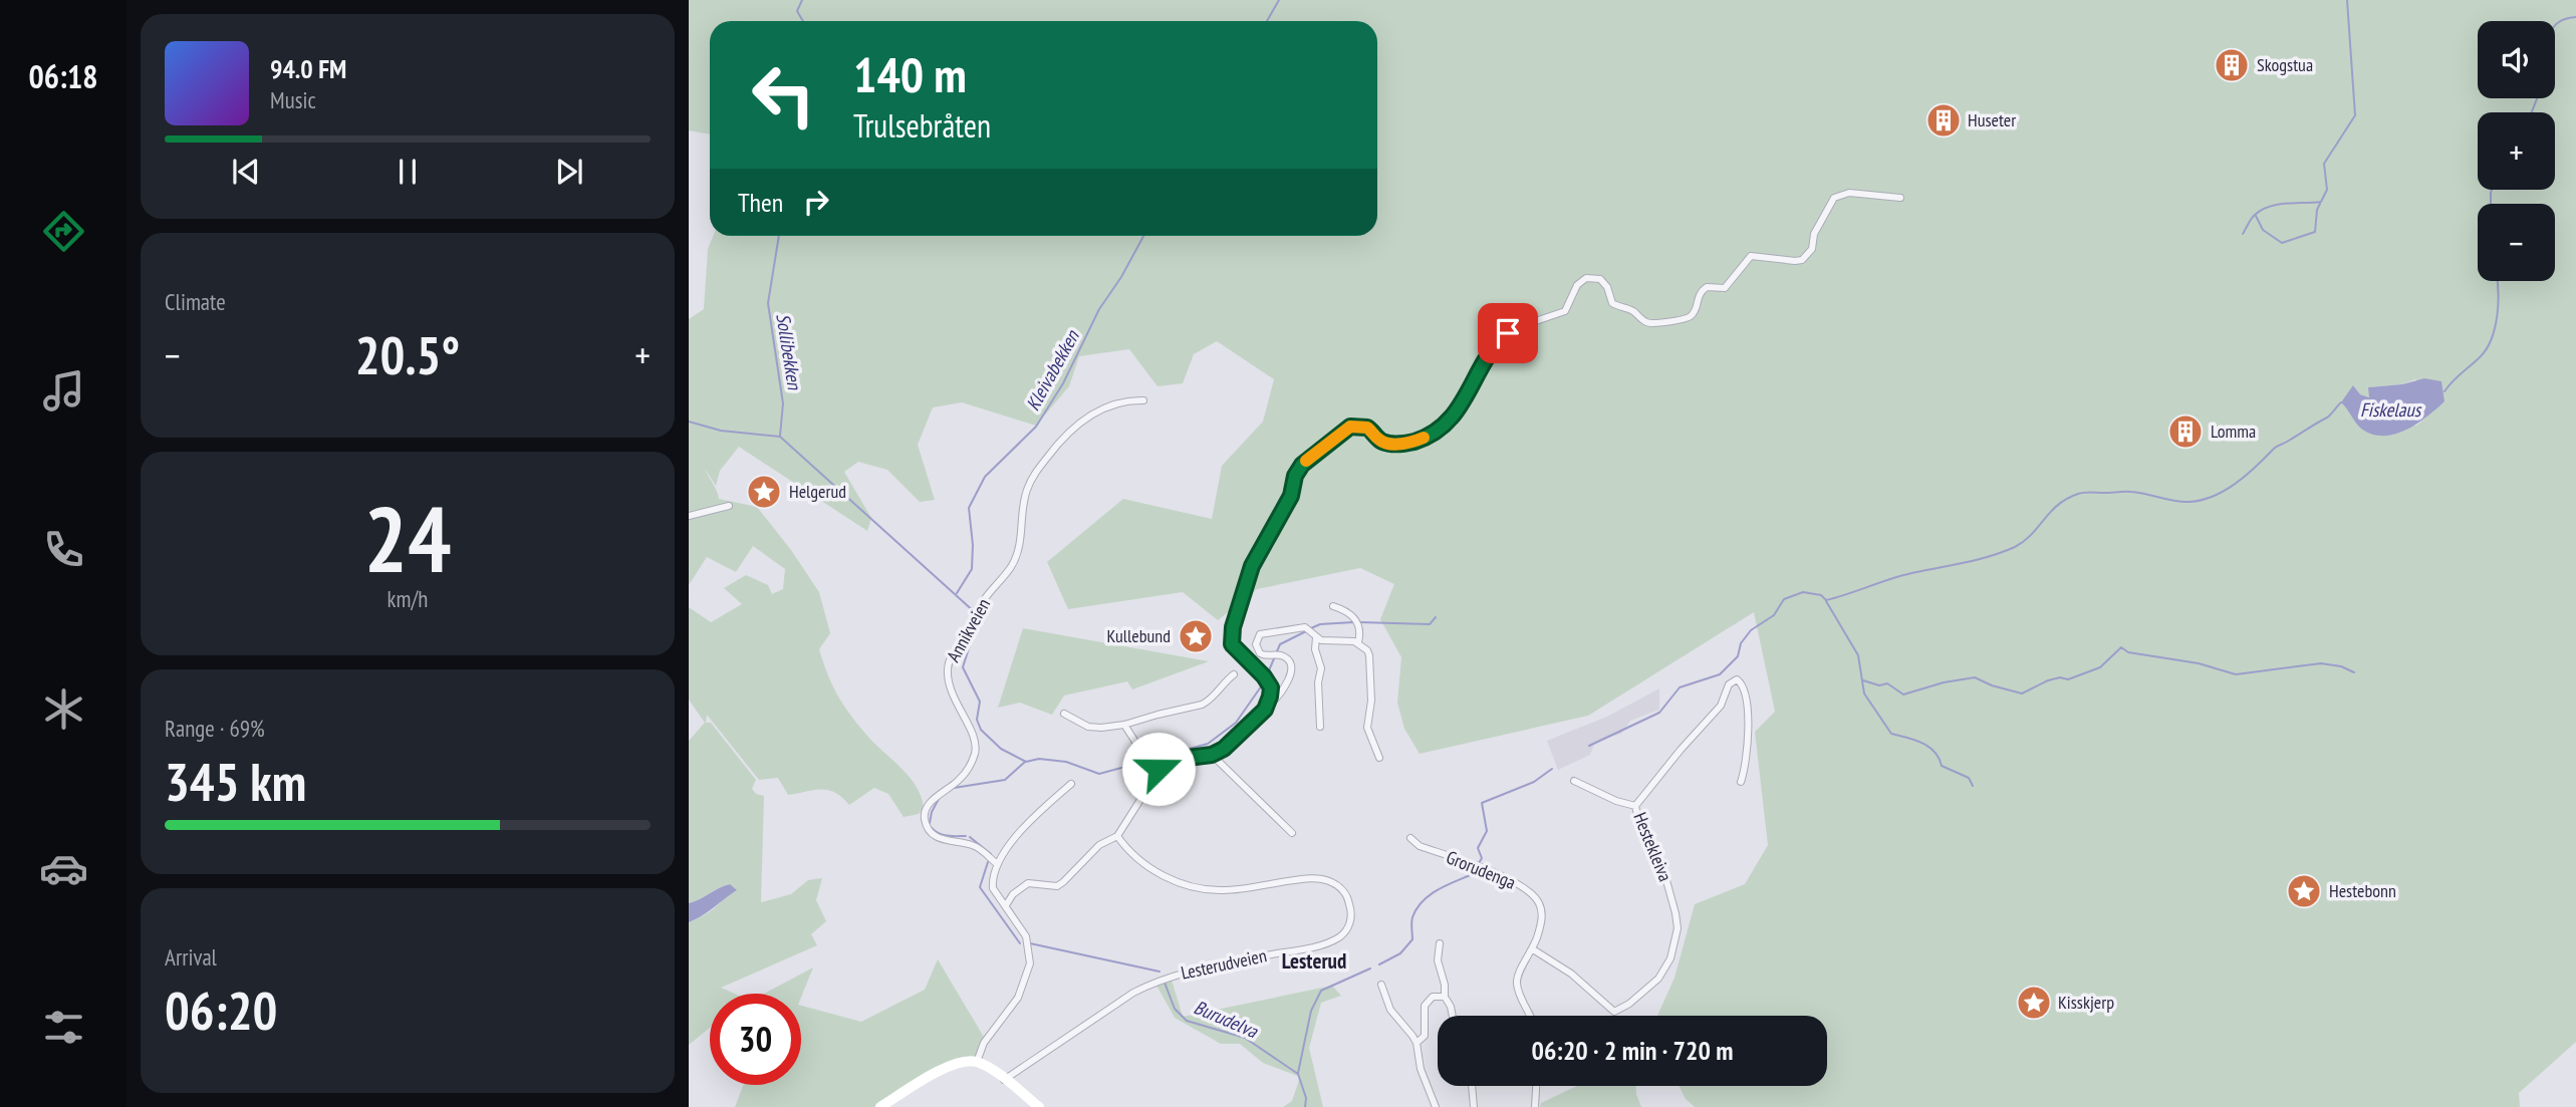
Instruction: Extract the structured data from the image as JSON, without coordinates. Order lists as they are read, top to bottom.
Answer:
{
  "streets": {
    "street": [
      "Annikveien",
      "Hestekleiva",
      "Grorudenga",
      "Lesterudveien"
    ]
  },
  "crossings": [
    ["Hestekleiva", "Grorudenga"]
  ],
  "districts": ["Lesterud"],
  "water": [
    "Sollibekken",
    "Kleivabekken",
    "Fiskelaus",
    "Burudelva"
  ],
  "places": {
    "building": ["Skogstua", "Huseter", "Lomma"],
    "place": [
      "Helgerud",
      "Kullebund",
      "Hestebonn",
      "Kisskjerp"
    ]
  },
  "page": {
    "tabs": "06:18",
    "map_buttons": ["+", "−"],
    "turn": ["140 m", "Trulsebråten"],
    "song": ["94.0 FM", "Music"],
    "then": "Then",
    "tile": [
      "Climate",
      ["24", "km/h"],
      ["Range · 69%", "345 km"],
      ["Arrival", "06:20"]
    ],
    "heat": ["−", "20.5°", "+"],
    "limit": "30",
    "trip": "06:20 · 2 min · 720 m"
  }
}
